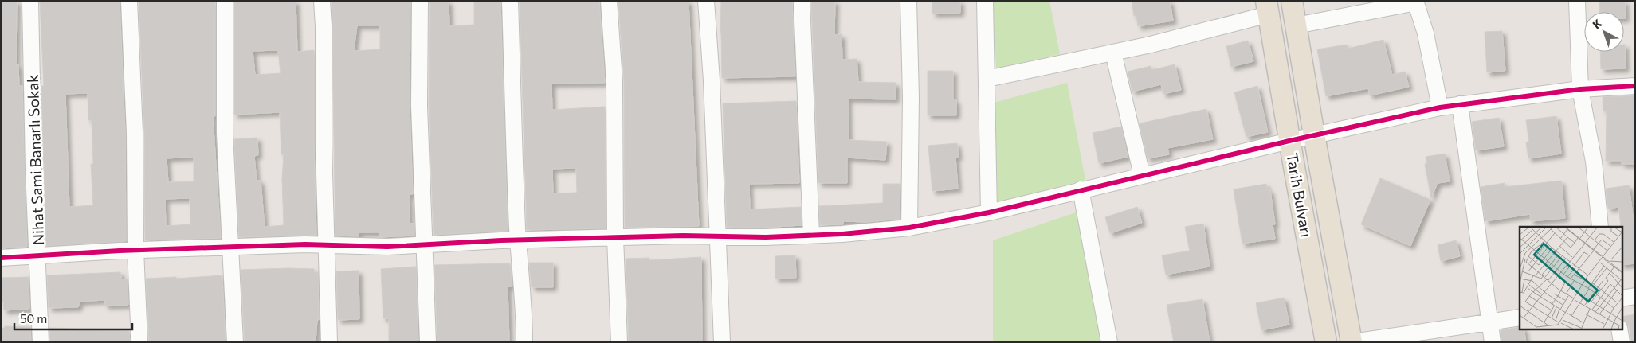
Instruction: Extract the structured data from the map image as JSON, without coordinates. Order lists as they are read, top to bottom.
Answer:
{
  "streets": {
    "main road": ["Tarih Bulvarı"],
    "street": ["Nihat Sami Banarlı Sokak"]
  },
  "scale_bar": "50 m",
  "north": "top left"
}
